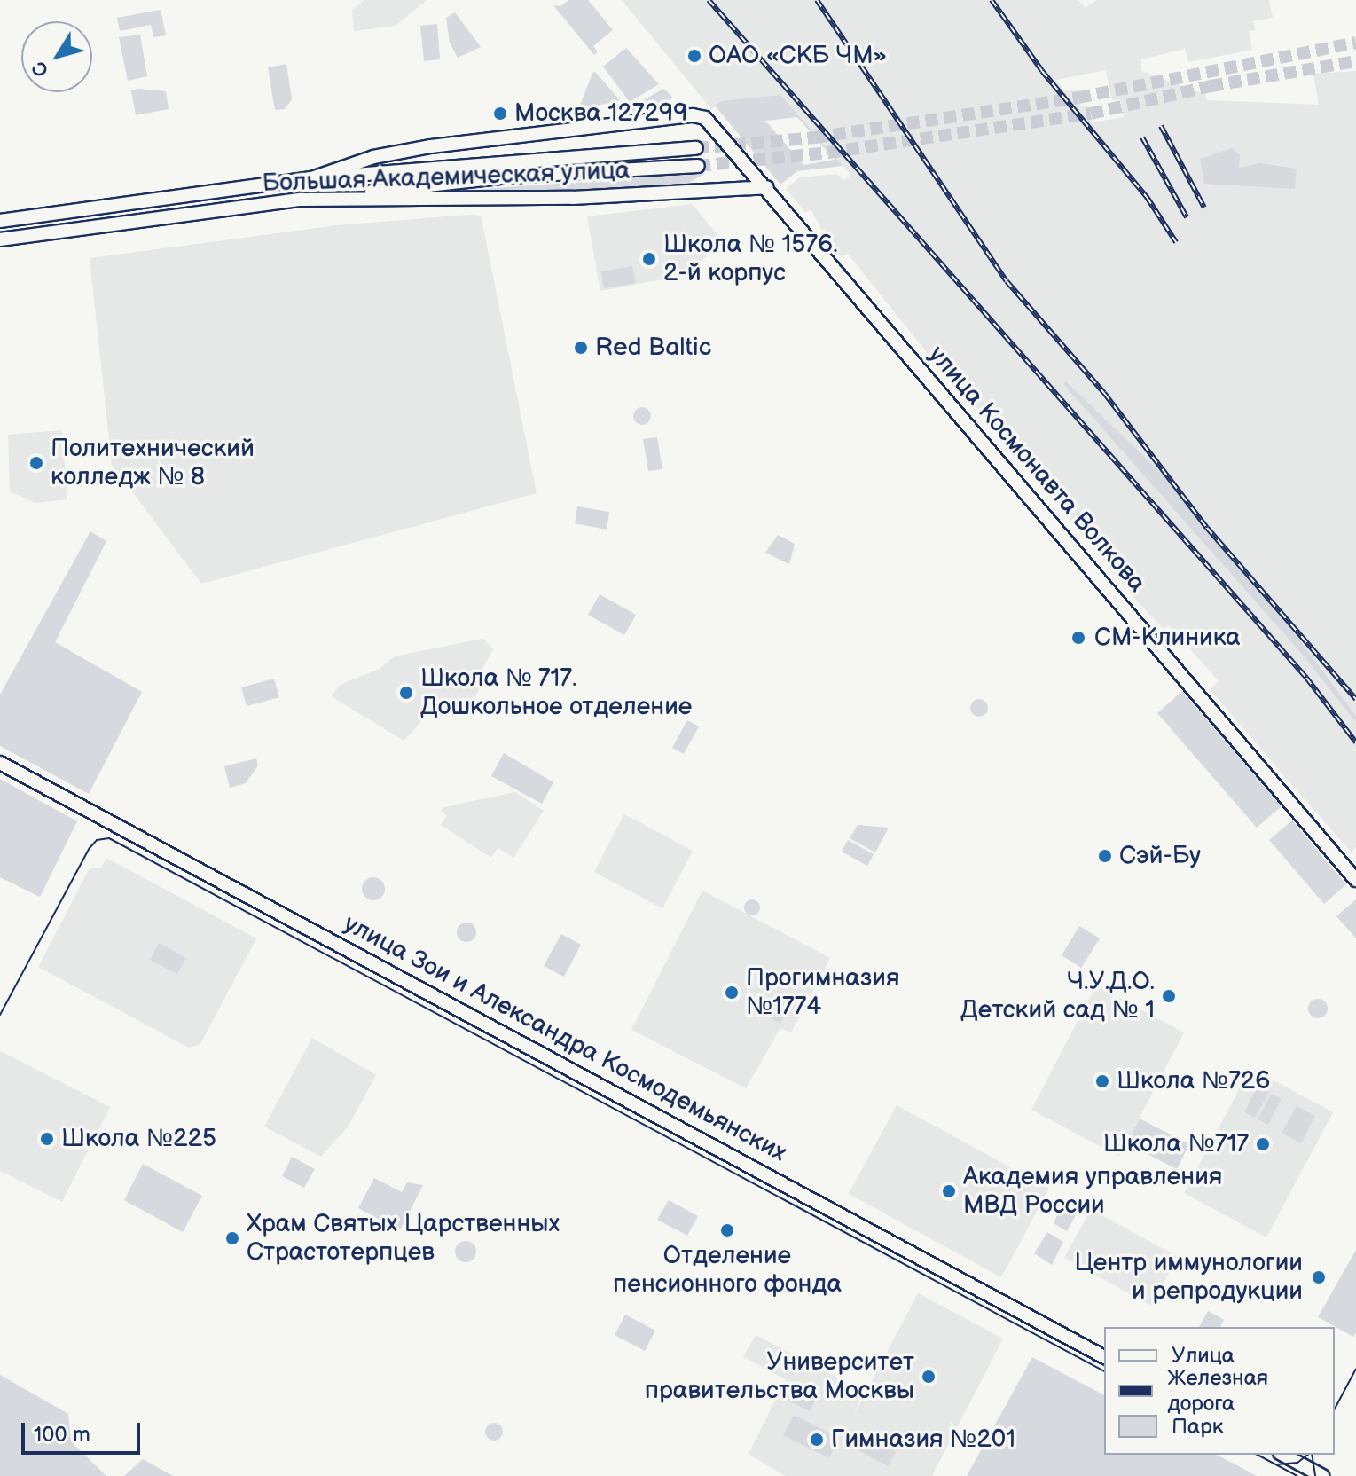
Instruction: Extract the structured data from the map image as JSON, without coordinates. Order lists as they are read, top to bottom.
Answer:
{
  "streets": {
    "main road": ["Большая Академическая улица", "улица Космонавта Волкова", "улица Зои и Александра Космодемьянских"]
  },
  "crossings": [
    ["Большая Академическая улица", "улица Космонавта Волкова"]
  ],
  "places": [
    "ОАО «СКБ ЧМ»",
    "Москва 127299",
    "Школа № 1576. 2-й корпус",
    "Red Baltic",
    "Политехнический колледж № 8",
    "СМ-Клиника",
    "Школа № 717. Дошкольное отделение",
    "Сэй-Бу",
    "Прогимназия №1774",
    "Ч.У.Д.О. Детский сад № 1",
    "Школа №726",
    "Школа №225",
    "Школа №717",
    "Академия управления МВД России",
    "Отделение пенсионного фонда",
    "Храм Святых Царственных Страстотерпцев",
    "Центр иммунологии и репродукции",
    "Университет правительства Москвы",
    "Гимназия №201"
  ],
  "legend": ["Улица", "Железная дорога", "Парк"],
  "scale_bar": "100 m",
  "north": "bottom left"
}
